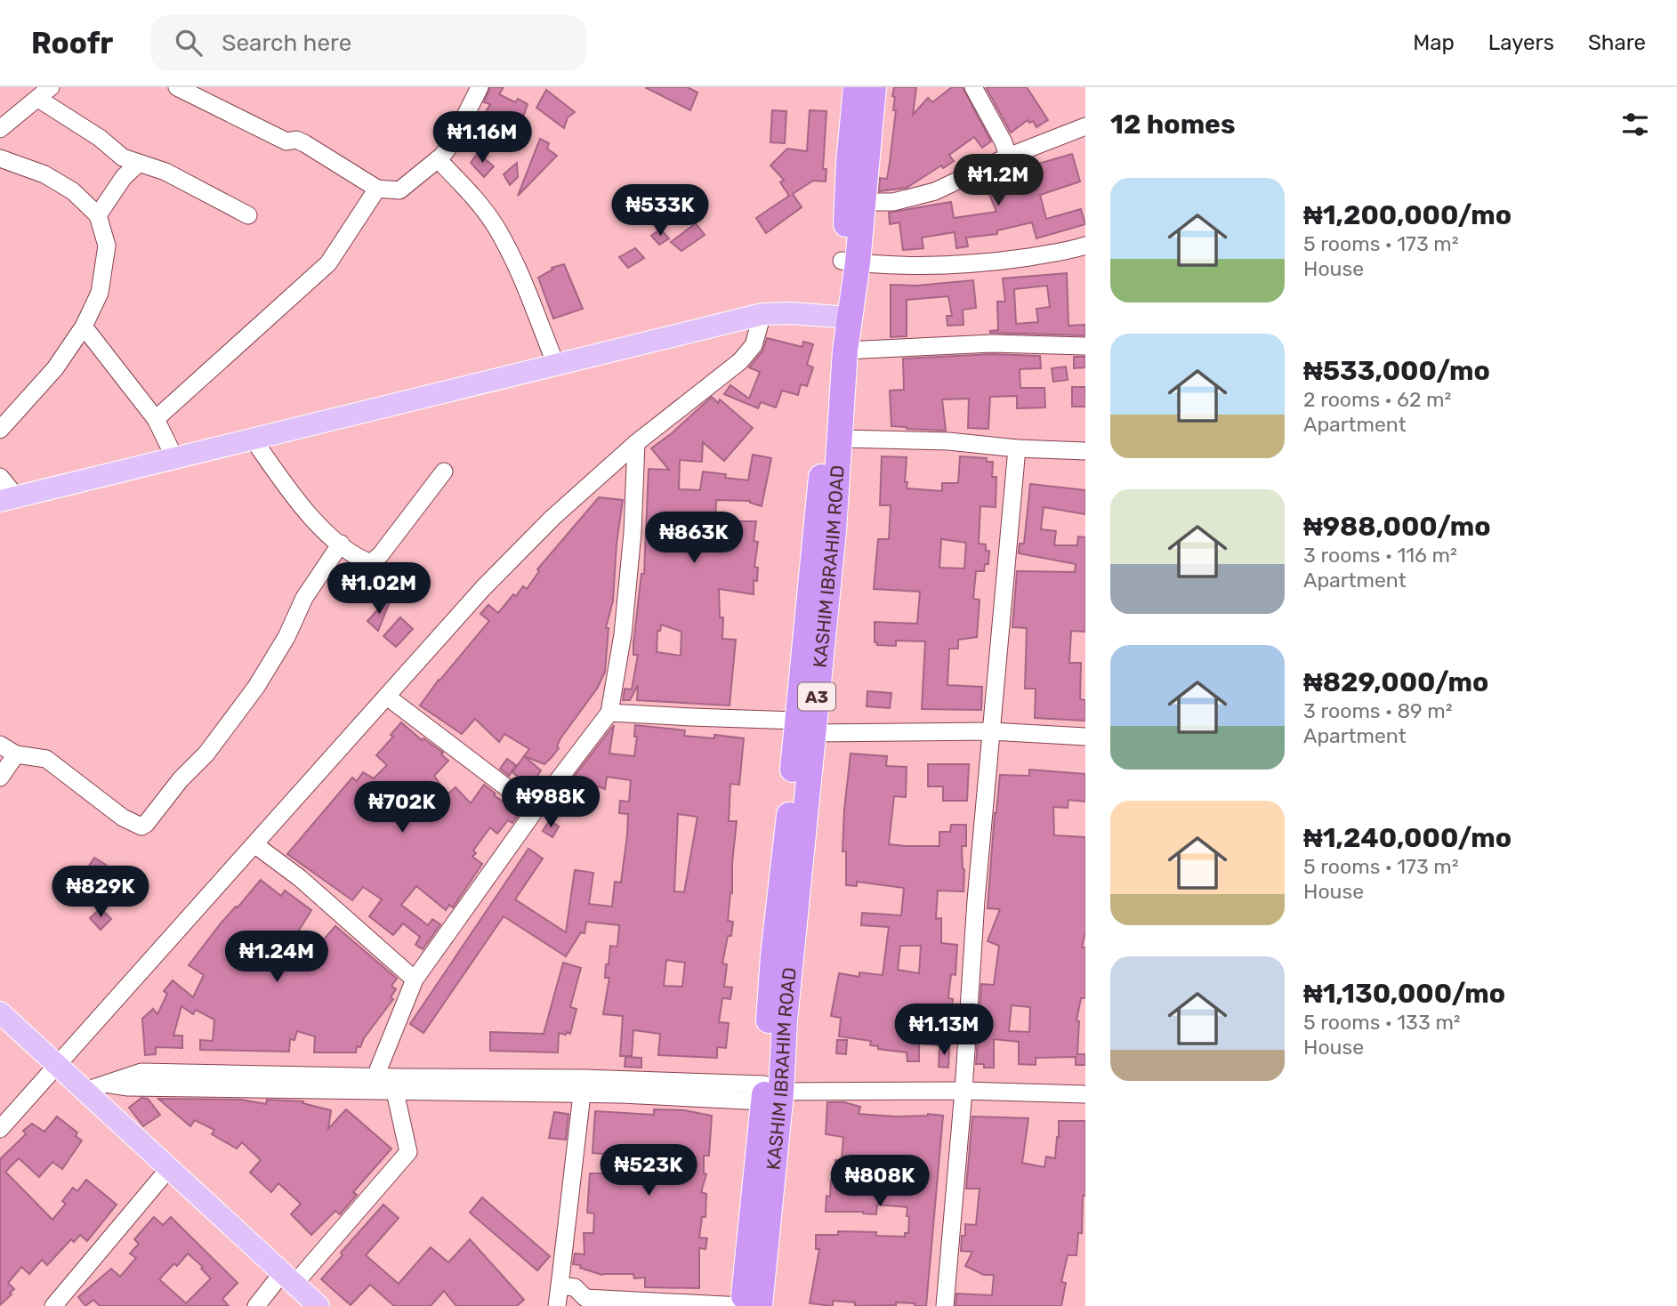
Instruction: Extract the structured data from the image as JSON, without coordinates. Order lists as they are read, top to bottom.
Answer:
{
  "streets": {
    "highway": ["KASHIM IBRAHIM ROAD", "A3"]
  },
  "page": {
    "header": "Roofr",
    "search": "Search here",
    "nav": ["Map", "Layers", "Share"],
    "heading": "12 homes",
    "price": [
      "₦1.16M",
      "₦1.2M",
      "₦533K",
      "₦863K",
      "₦1.02M",
      "₦988K",
      "₦702K",
      "₦829K",
      "₦1.24M",
      "₦1.13M",
      "₦523K",
      "₦808K"
    ],
    "list": [
      {
        "name": "₦1,200,000/mo",
        "note": "5 rooms · 173 m² · House"
      },
      {
        "name": "₦533,000/mo",
        "note": "2 rooms · 62 m² · Apartment"
      },
      {
        "name": "₦988,000/mo",
        "note": "3 rooms · 116 m² · Apartment"
      },
      {
        "name": "₦829,000/mo",
        "note": "3 rooms · 89 m² · Apartment"
      },
      {
        "name": "₦1,240,000/mo",
        "note": "5 rooms · 173 m² · House"
      },
      {
        "name": "₦1,130,000/mo",
        "note": "5 rooms · 133 m² · House"
      }
    ]
  }
}
